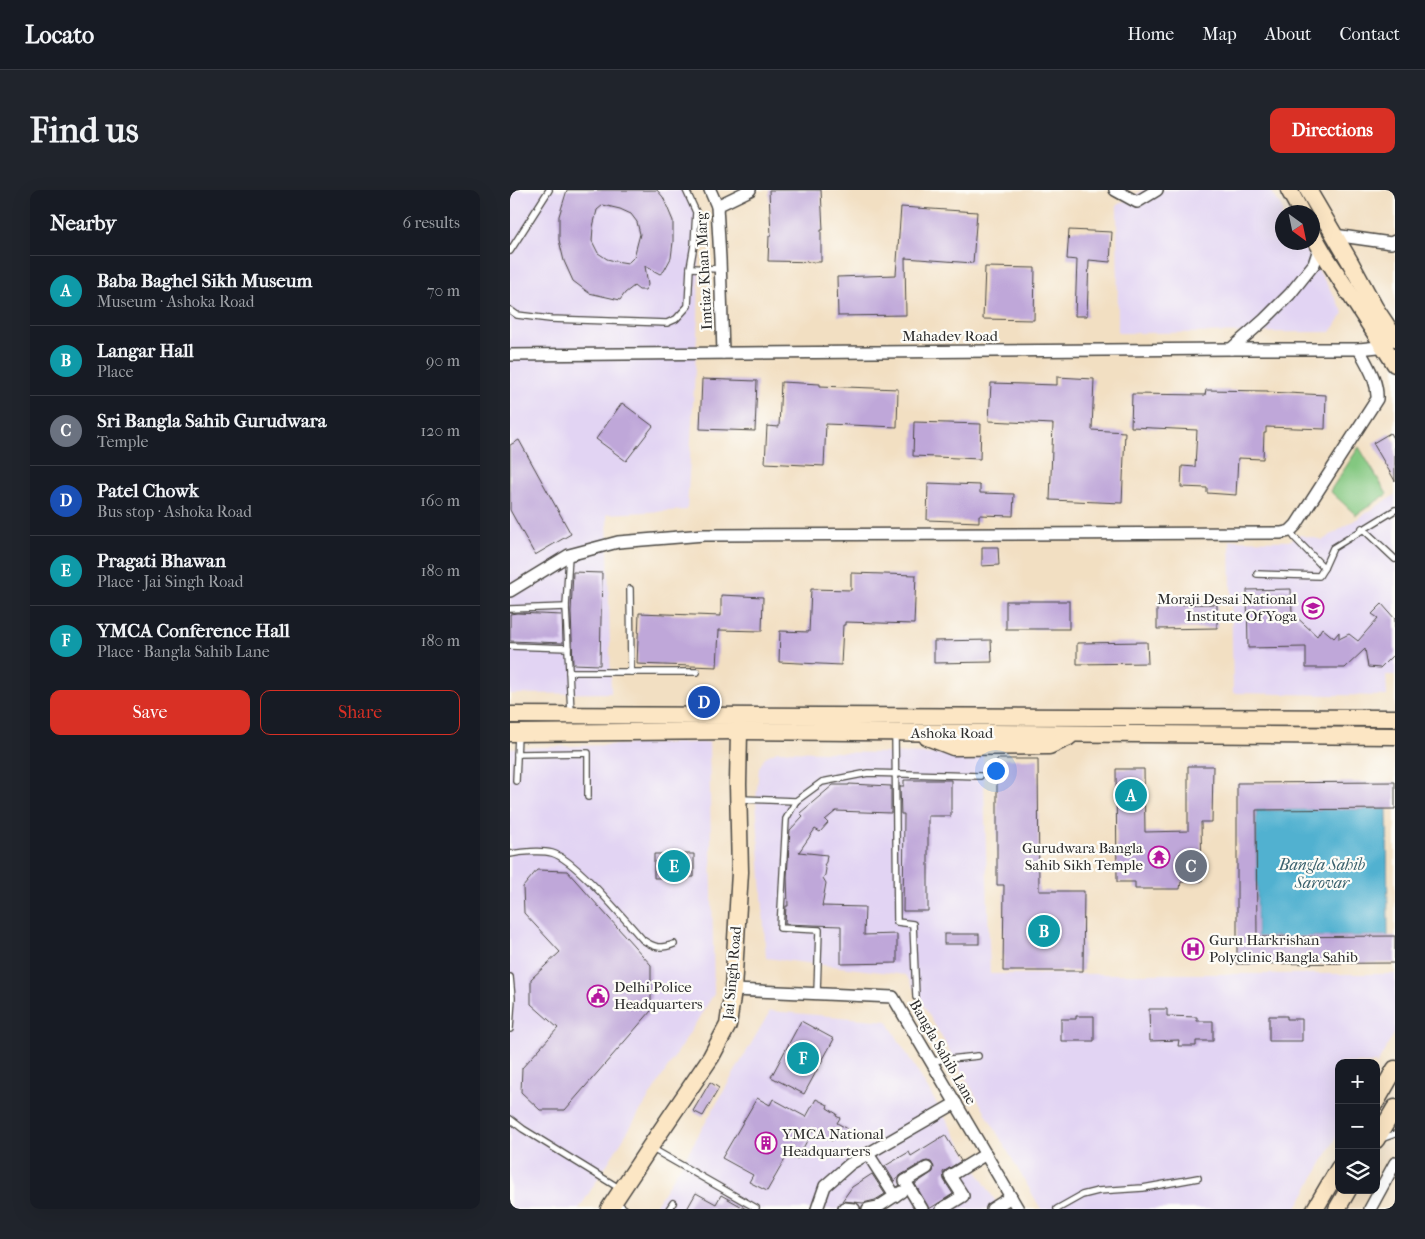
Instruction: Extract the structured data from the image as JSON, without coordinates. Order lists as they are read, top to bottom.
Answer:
{
  "streets": {
    "main road": ["Ashoka Road", "Jai Singh Road"],
    "street": ["Imtiaz Khan Marg", "Mahadev Road", "Bangla Sahib Lane"]
  },
  "crossings": [
    ["Imtiaz Khan Marg", "Mahadev Road"],
    ["Ashoka Road", "Jai Singh Road"],
    ["Jai Singh Road", "Bangla Sahib Lane"]
  ],
  "water": ["Bangla Sahib Sarovar"],
  "places": {
    "school or university": ["Moraji Desai National Institute Of Yoga"],
    "temple": ["Gurudwara Bangla Sahib Sikh Temple"],
    "hospital": ["Guru Harkrishan Polyclinic Bangla Sahib"],
    "public building": ["Delhi Police Headquarters"],
    "building": ["YMCA National Headquarters"]
  },
  "north": "bottom right",
  "page": {
    "header": "Locato",
    "nav": [
      "Home",
      "Map",
      "About",
      "Contact"
    ],
    "buttons": [
      "Directions",
      ["Save", "Share"]
    ],
    "title": "Find us",
    "heading": ["Nearby", "6 results"],
    "list": [
      {
        "mark": "A",
        "name": "Baba Baghel Sikh Museum",
        "note": "Museum · Ashoka Road",
        "value": "70 m"
      },
      {
        "mark": "B",
        "name": "Langar Hall",
        "note": "Place",
        "value": "90 m"
      },
      {
        "mark": "C",
        "name": "Sri Bangla Sahib Gurudwara",
        "note": "Temple",
        "value": "120 m"
      },
      {
        "mark": "D",
        "name": "Patel Chowk",
        "note": "Bus stop · Ashoka Road",
        "value": "160 m"
      },
      {
        "mark": "E",
        "name": "Pragati Bhawan",
        "note": "Place · Jai Singh Road",
        "value": "180 m"
      },
      {
        "mark": "F",
        "name": "YMCA Conference Hall",
        "note": "Place · Bangla Sahib Lane",
        "value": "180 m"
      }
    ],
    "pins": [
      "D",
      "A",
      "C",
      "E",
      "B",
      "F"
    ],
    "map_buttons": ["+", "−"]
  }
}
